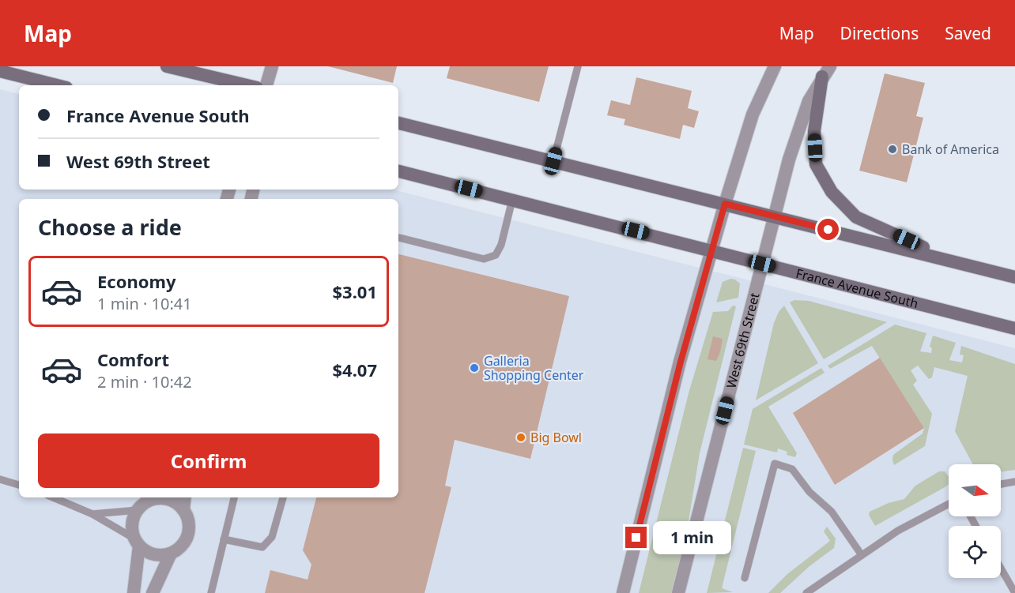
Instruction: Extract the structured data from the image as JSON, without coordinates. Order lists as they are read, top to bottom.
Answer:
{
  "streets": {
    "main road": ["France Avenue South"],
    "street": ["West 69th Street"]
  },
  "crossings": [
    ["France Avenue South", "West 69th Street"]
  ],
  "places": ["Bank of America", "Galleria Shopping Center", "Big Bowl"],
  "north": "right",
  "page": {
    "header": "Map",
    "nav": ["Map", "Directions", "Saved"],
    "banner": ["France Avenue South", "West 69th Street"],
    "heading": "Choose a ride",
    "list": [
      {
        "name": "Economy",
        "note": "1 min · 10:41",
        "value": "$3.01"
      },
      {
        "name": "Comfort",
        "note": "2 min · 10:42",
        "value": "$4.07"
      }
    ],
    "buttons": "Confirm",
    "bubble": "1 min"
  }
}
